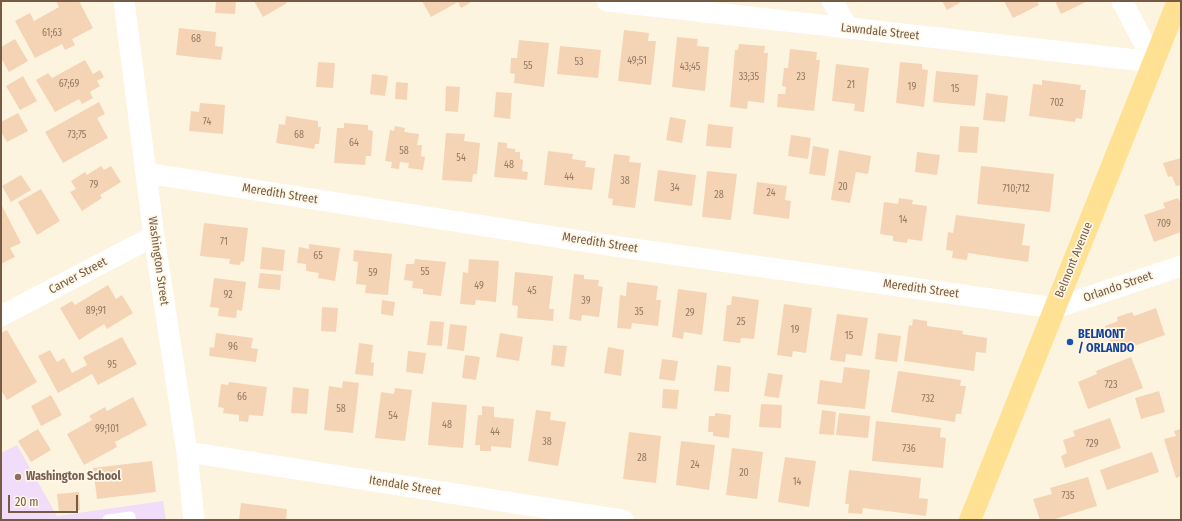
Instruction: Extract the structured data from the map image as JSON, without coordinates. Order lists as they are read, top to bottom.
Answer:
{
  "streets": {
    "main road": ["Belmont Avenue"],
    "street": [
      "Lawndale Street",
      "Meredith Street",
      "Washington Street",
      "Carver Street",
      "Orlando Street",
      "Itendale Street"
    ]
  },
  "crossings": [
    ["Lawndale Street", "Belmont Avenue"],
    ["Meredith Street", "Belmont Avenue"],
    ["Meredith Street", "Washington Street"],
    ["Meredith Street", "Orlando Street"],
    ["Belmont Avenue", "Orlando Street"],
    ["Washington Street", "Carver Street"],
    ["Washington Street", "Itendale Street"]
  ],
  "places": ["BELMONT / ORLANDO", "Washington School"],
  "house_numbers": [
    "61;63",
    "68",
    "49;51",
    "53",
    "55",
    "43;45",
    "33;35",
    "23",
    "67;69",
    "21",
    "19",
    "15",
    "702",
    "74",
    "73;75",
    "68",
    "64",
    "58",
    "54",
    "48",
    "44",
    "38",
    "79",
    "20",
    "34",
    "710;712",
    "24",
    "28",
    "14",
    "709",
    "71",
    "65",
    "55",
    "59",
    "49",
    "45",
    "92",
    "39",
    "89;91",
    "35",
    "29",
    "25",
    "19",
    "15",
    "96",
    "95",
    "723",
    "66",
    "732",
    "58",
    "54",
    "48",
    "99;101",
    "44",
    "38",
    "729",
    "736",
    "28",
    "24",
    "20",
    "14",
    "735"
  ],
  "scale_bar": "20 m"
}
